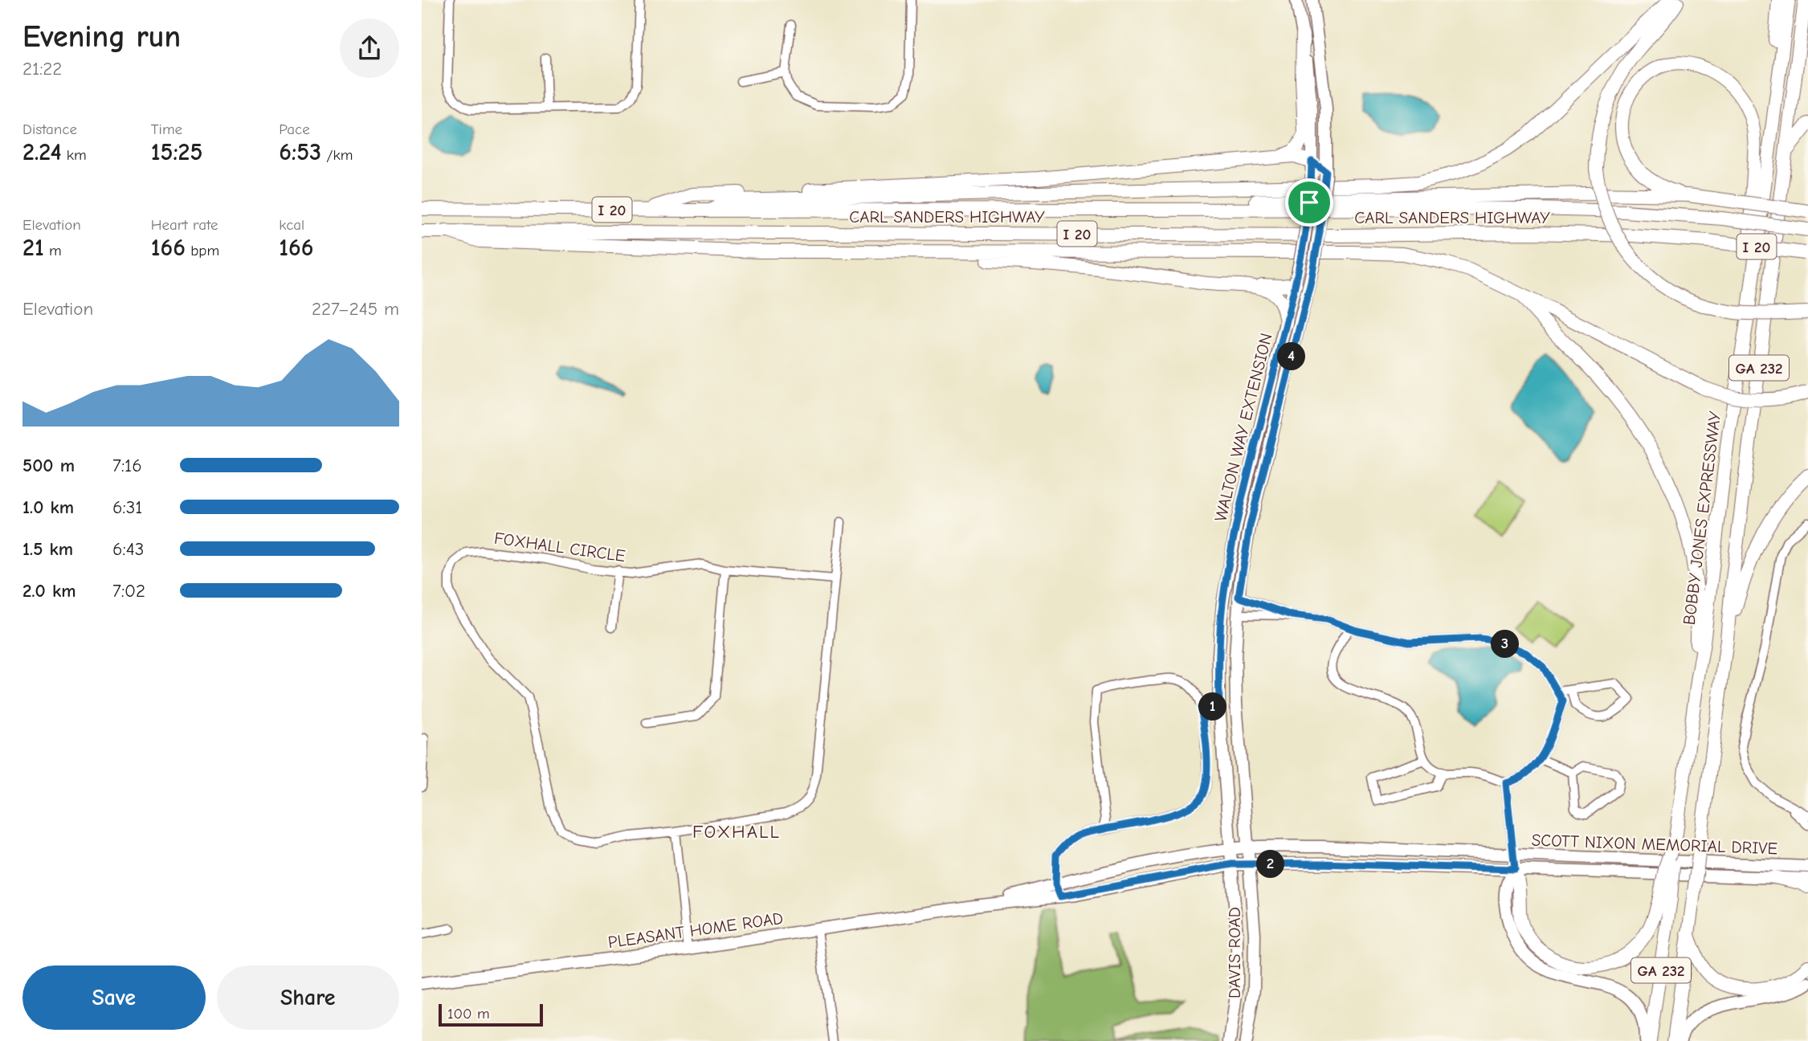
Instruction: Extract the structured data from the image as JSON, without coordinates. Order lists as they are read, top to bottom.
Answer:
{
  "streets": {
    "highway": [
      "I 20",
      "CARL SANDERS HIGHWAY",
      "GA 232",
      "BOBBY JONES EXPRESSWAY"
    ],
    "main road": [
      "WALTON WAY EXTENSION",
      "SCOTT NIXON MEMORIAL DRIVE",
      "PLEASANT HOME ROAD",
      "DAVIS ROAD"
    ],
    "street": ["FOXHALL CIRCLE"]
  },
  "crossings": [
    ["GA 232", "BOBBY JONES EXPRESSWAY"],
    ["WALTON WAY EXTENSION", "SCOTT NIXON MEMORIAL DRIVE"],
    ["WALTON WAY EXTENSION", "PLEASANT HOME ROAD"],
    ["WALTON WAY EXTENSION", "DAVIS ROAD"],
    ["SCOTT NIXON MEMORIAL DRIVE", "PLEASANT HOME ROAD"],
    ["SCOTT NIXON MEMORIAL DRIVE", "DAVIS ROAD"],
    ["PLEASANT HOME ROAD", "DAVIS ROAD"]
  ],
  "districts": ["FOXHALL"],
  "scale_bar": "100 m",
  "page": {
    "heading": ["Evening run", "21:22"],
    "stats": [
      ["Distance", "2.24 km"],
      ["Time", "15:25"],
      ["Pace", "6:53 /km"],
      ["Elevation", "21 m"],
      ["Heart rate", "166 bpm"],
      ["kcal", "166"]
    ],
    "chart": ["Elevation", "227–245 m"],
    "pins": [
      "4",
      "3",
      "1",
      "2"
    ],
    "list": [
      {
        "name": "500 m",
        "note": "7:16"
      },
      {
        "name": "1.0 km",
        "note": "6:31"
      },
      {
        "name": "1.5 km",
        "note": "6:43"
      },
      {
        "name": "2.0 km",
        "note": "7:02"
      }
    ],
    "buttons": ["Save", "Share"],
    "scale": "100 m"
  }
}
